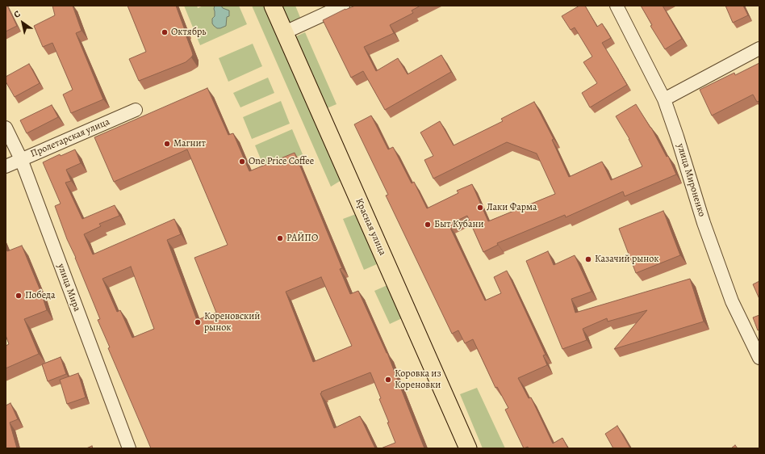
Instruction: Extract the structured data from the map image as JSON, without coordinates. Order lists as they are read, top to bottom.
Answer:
{
  "streets": {
    "main road": ["Красная улица"],
    "street": ["Пролетарская улица", "улица Мироненко", "улица Мира"]
  },
  "crossings": [
    ["Пролетарская улица", "улица Мира"]
  ],
  "places": [
    "Октябрь",
    "Магнит",
    "One Price Coffee",
    "Лаки Фарма",
    "Быт Кубани",
    "РАЙПО",
    "Казачий рынок",
    "Победа",
    "Кореновский рынок",
    "Коровка из Кореновки"
  ],
  "north": "top left"
}
